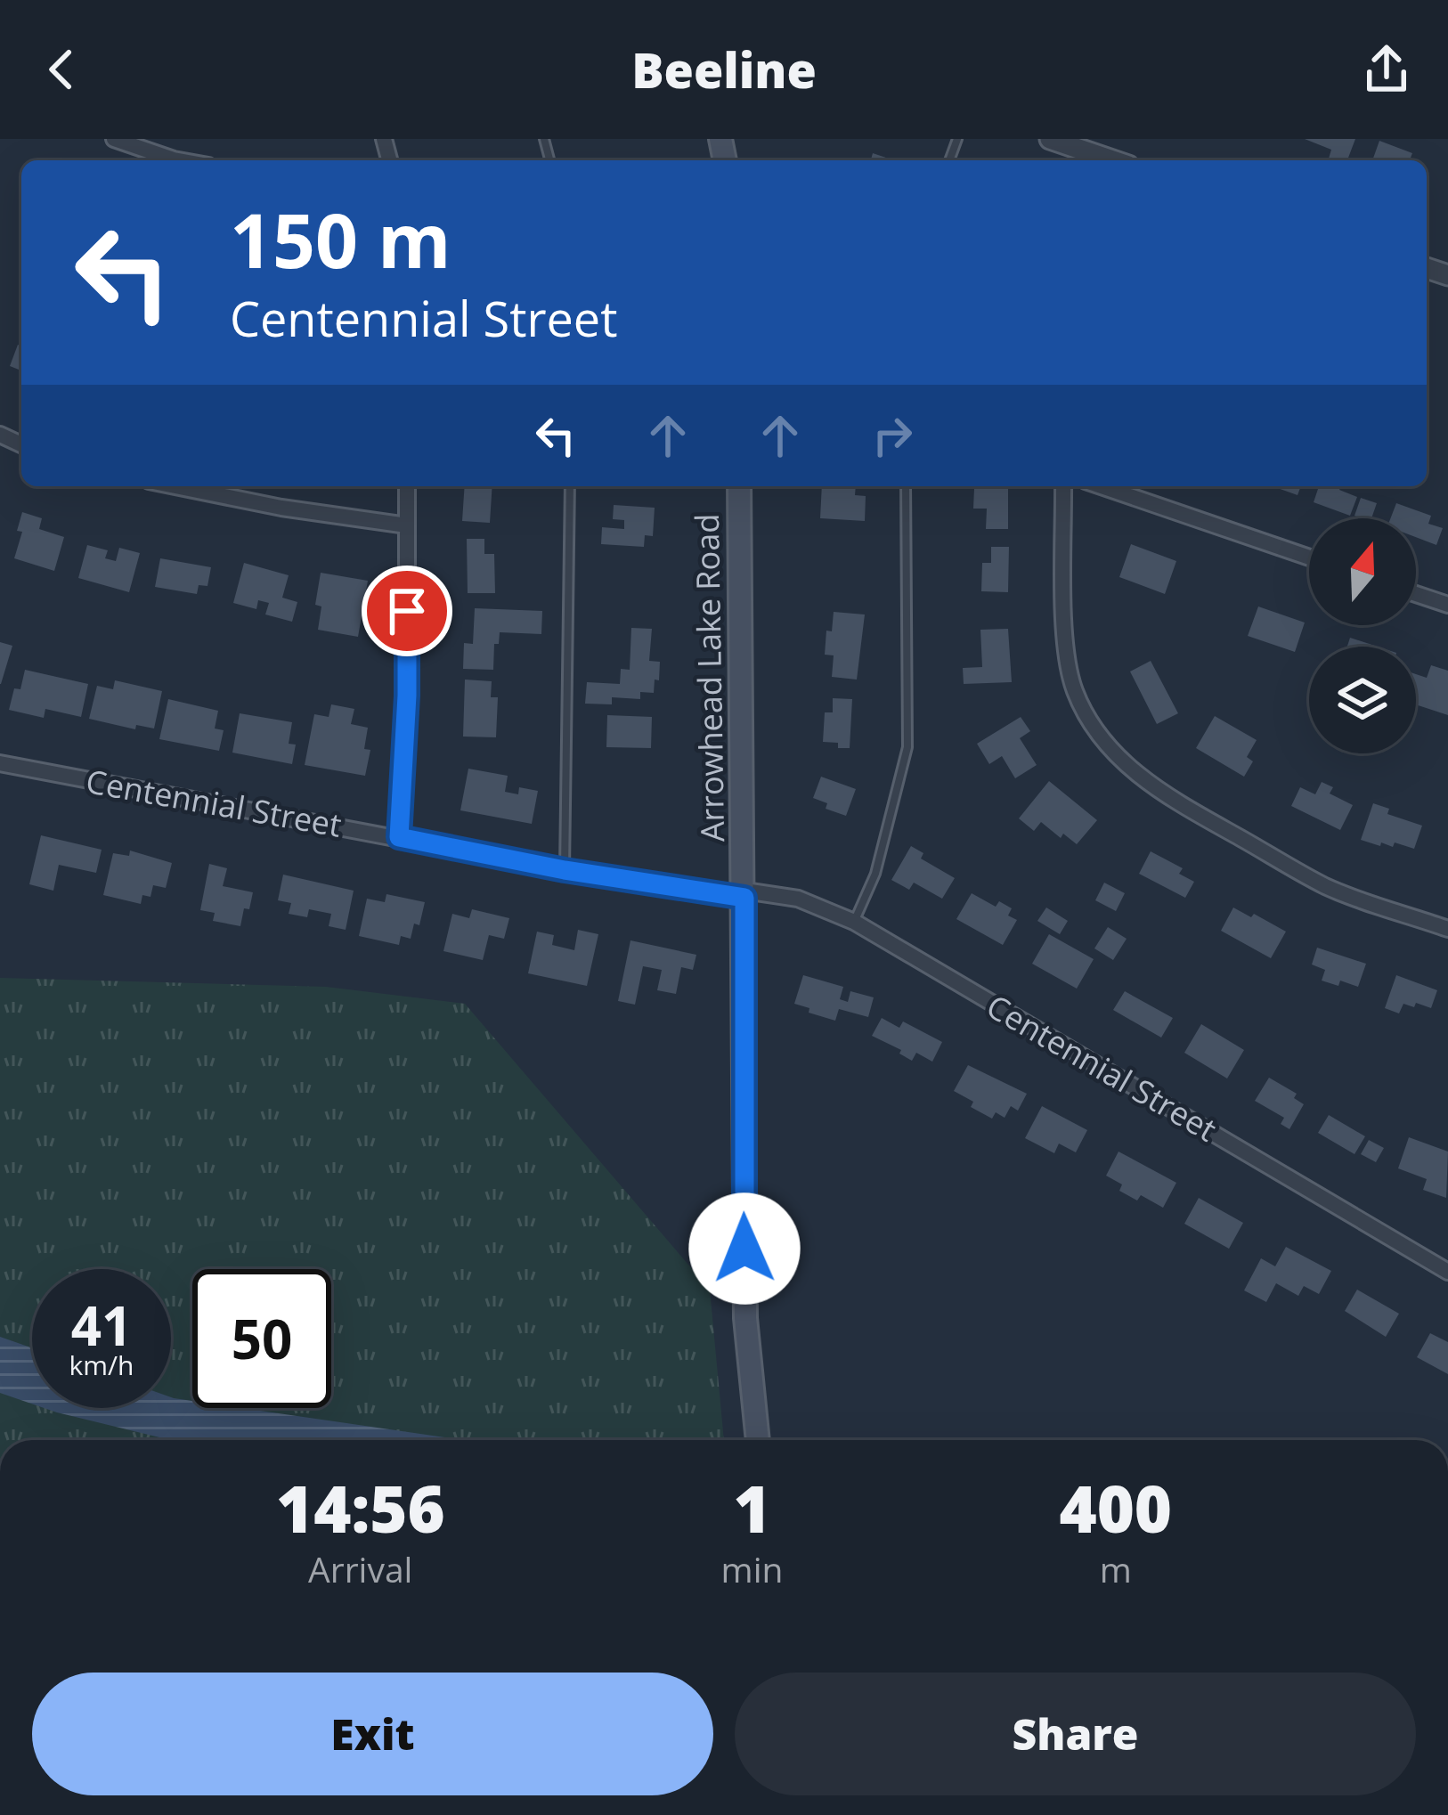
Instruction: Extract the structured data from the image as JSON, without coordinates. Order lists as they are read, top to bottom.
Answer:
{
  "streets": {
    "main road": ["Arrowhead Lake Road"],
    "street": ["Centennial Street"]
  },
  "crossings": [
    ["Arrowhead Lake Road", "Centennial Street"]
  ],
  "north": "top",
  "page": {
    "header": "Beeline",
    "turn": ["150 m", "Centennial Street"],
    "speed": "41 km/h",
    "limit": "50",
    "eta": [
      "14:56",
      "Arrival",
      "1",
      "min",
      "400",
      "m"
    ],
    "buttons": ["Exit", "Share"]
  }
}
